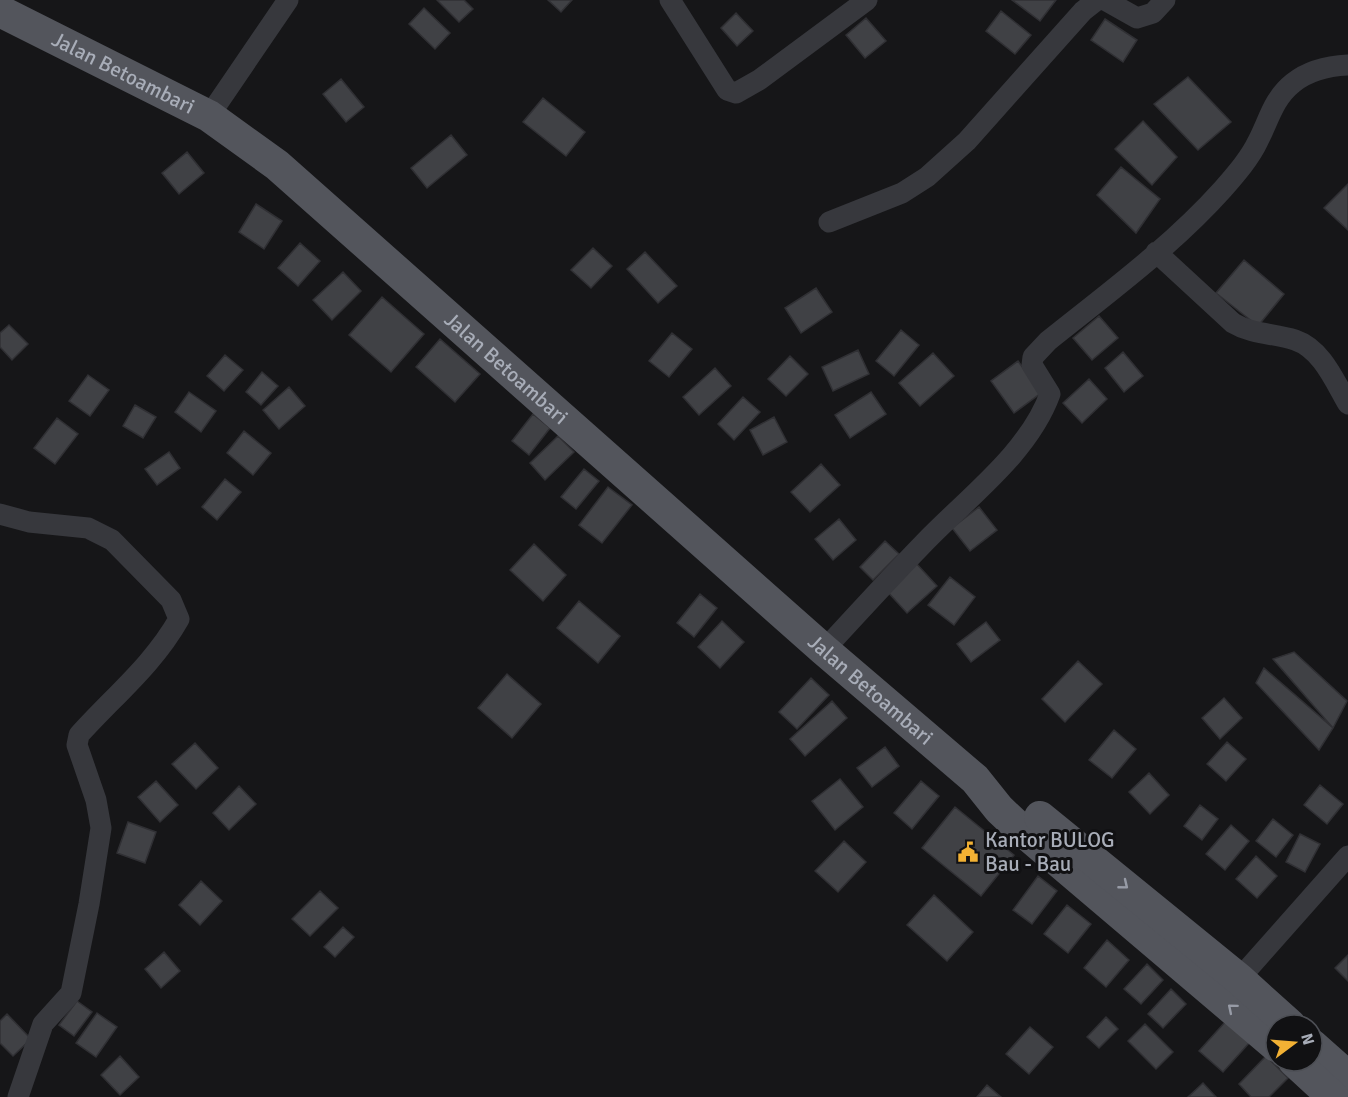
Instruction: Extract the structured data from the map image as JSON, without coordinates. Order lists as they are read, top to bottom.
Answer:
{
  "streets": {
    "main road": ["Jalan Betoambari"]
  },
  "places": {
    "public building": ["Kantor BULOG Bau - Bau"]
  },
  "north": "right"
}
